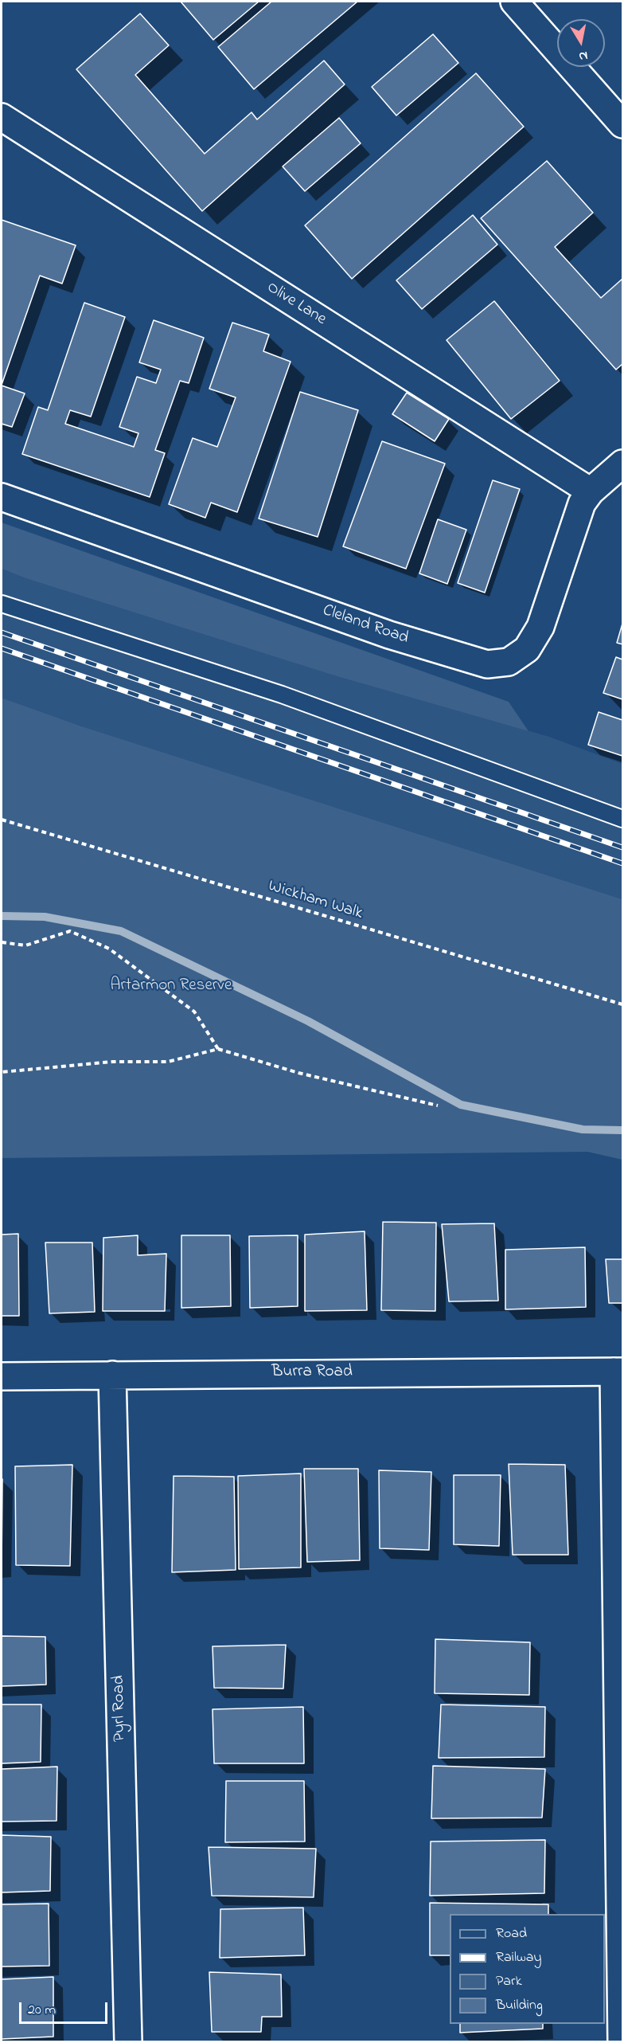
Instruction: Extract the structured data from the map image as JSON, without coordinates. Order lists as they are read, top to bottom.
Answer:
{
  "streets": {
    "street": [
      "Olive Lane",
      "Cleland Road",
      "Burra Road",
      "Pyrl Road"
    ],
    "path": ["Wickham Walk"]
  },
  "crossings": [
    ["Olive Lane", "Cleland Road"],
    ["Burra Road", "Pyrl Road"]
  ],
  "parks": ["Artarmon Reserve"],
  "legend": [
    "Road",
    "Railway",
    "Park",
    "Building"
  ],
  "scale_bar": "20 m",
  "north": "bottom"
}
